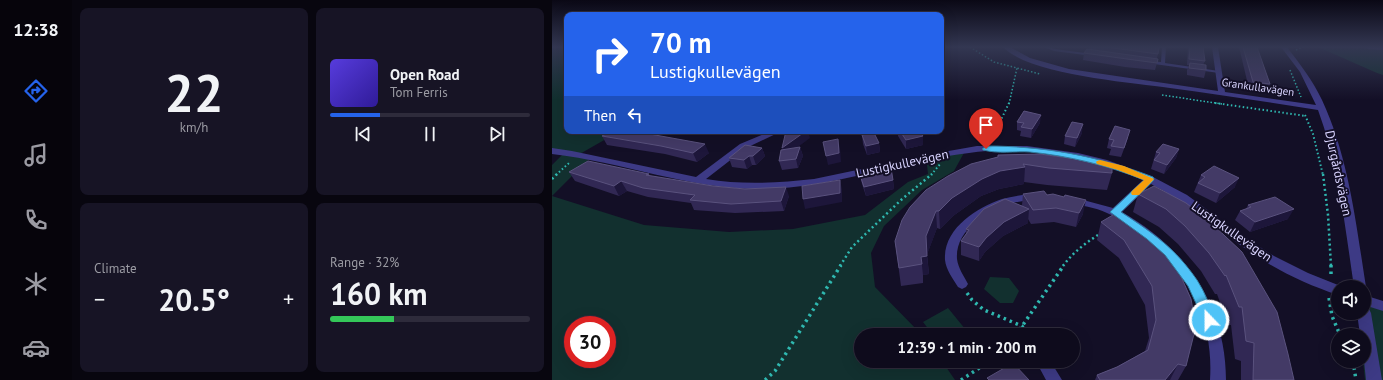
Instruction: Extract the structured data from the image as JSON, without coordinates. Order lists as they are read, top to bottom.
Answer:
{
  "streets": {
    "street": ["Grankullavägen", "Lustigkullevägen", "Djurgårdsvägen"]
  },
  "crossings": [
    ["Grankullavägen", "Djurgårdsvägen"]
  ],
  "page": {
    "tabs": "12:38",
    "tile": [
      ["22", "km/h"],
      "Climate",
      ["Range · 32%", "160 km"]
    ],
    "turn": ["70 m", "Lustigkullevägen"],
    "song": ["Open Road", "Tom Ferris"],
    "then": "Then",
    "heat": ["−", "20.5°", "+"],
    "limit": "30",
    "trip": "12:39 · 1 min · 200 m"
  }
}
